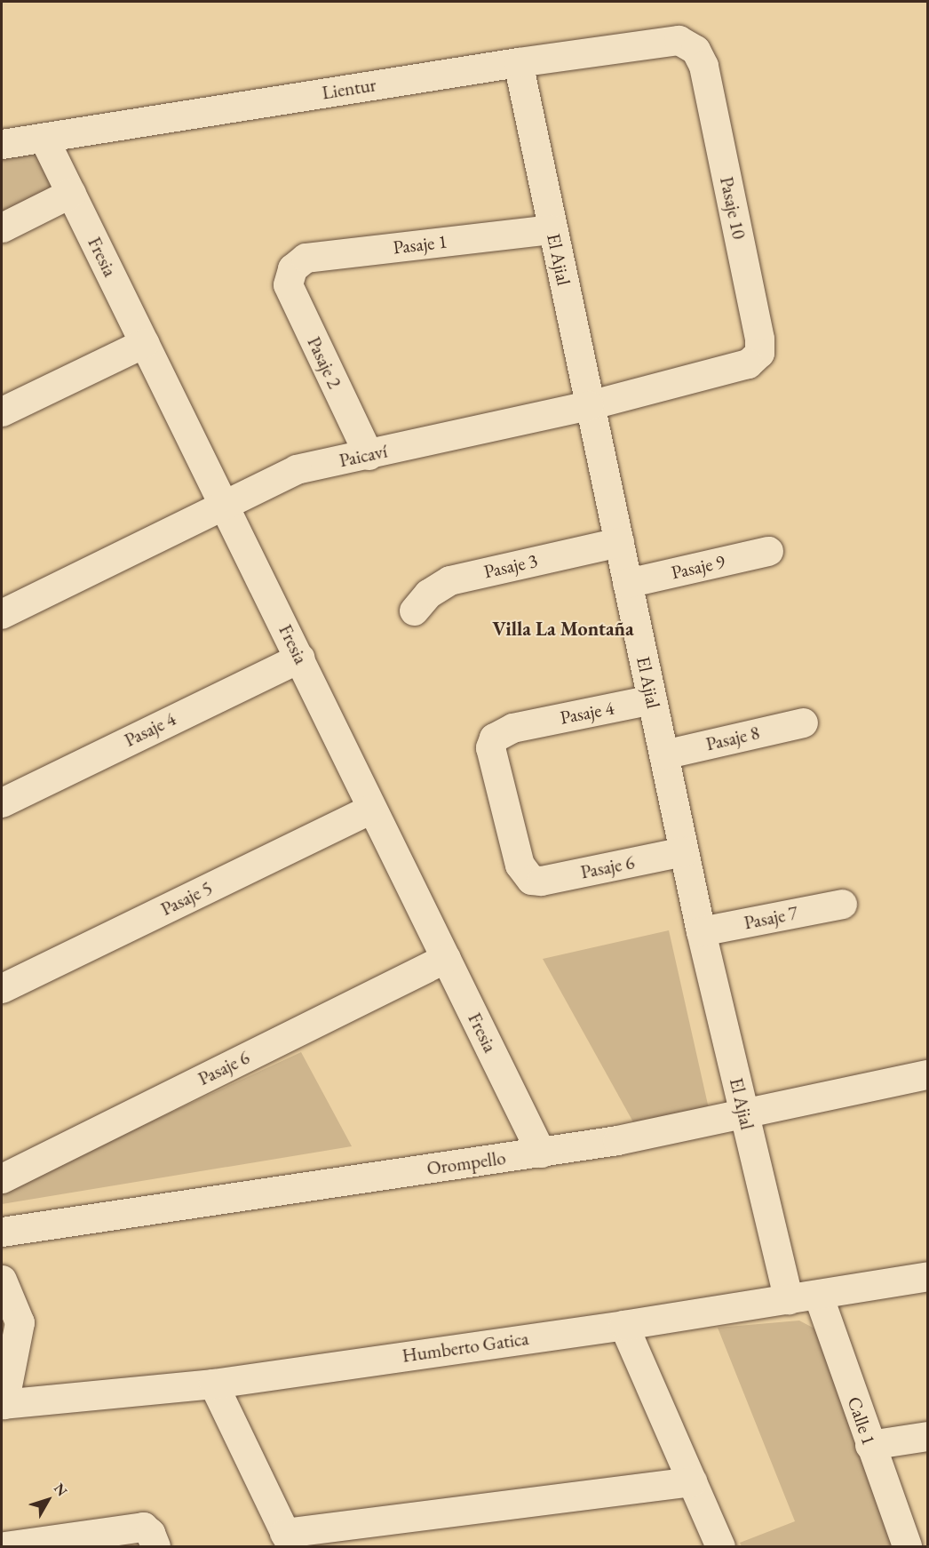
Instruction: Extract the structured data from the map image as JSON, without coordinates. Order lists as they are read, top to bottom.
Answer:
{
  "streets": {
    "street": [
      "Lientur",
      "Pasaje 10",
      "Pasaje 1",
      "Fresia",
      "El Ajial",
      "Pasaje 2",
      "Paicaví",
      "Pasaje 3",
      "Pasaje 9",
      "Pasaje 4",
      "Pasaje 8",
      "Pasaje 6",
      "Pasaje 5",
      "Pasaje 7",
      "Orompello",
      "Humberto Gatica",
      "Calle 1"
    ]
  },
  "crossings": [
    ["Lientur", "Pasaje 10"],
    ["Lientur", "Fresia"],
    ["Lientur", "El Ajial"],
    ["Pasaje 10", "Paicaví"],
    ["Pasaje 1", "El Ajial"],
    ["Pasaje 1", "Pasaje 2"],
    ["Fresia", "Paicaví"],
    ["Fresia", "Pasaje 4"],
    ["Fresia", "Pasaje 6"],
    ["Fresia", "Pasaje 5"],
    ["Fresia", "Orompello"],
    ["El Ajial", "Paicaví"],
    ["El Ajial", "Pasaje 3"],
    ["El Ajial", "Pasaje 9"],
    ["El Ajial", "Pasaje 4"],
    ["El Ajial", "Pasaje 8"],
    ["El Ajial", "Pasaje 6"],
    ["El Ajial", "Pasaje 7"],
    ["El Ajial", "Orompello"],
    ["El Ajial", "Humberto Gatica"],
    ["Pasaje 2", "Paicaví"],
    ["Pasaje 4", "Pasaje 6"],
    ["Humberto Gatica", "Calle 1"]
  ],
  "districts": ["Villa La Montaña"],
  "north": "top right"
}
